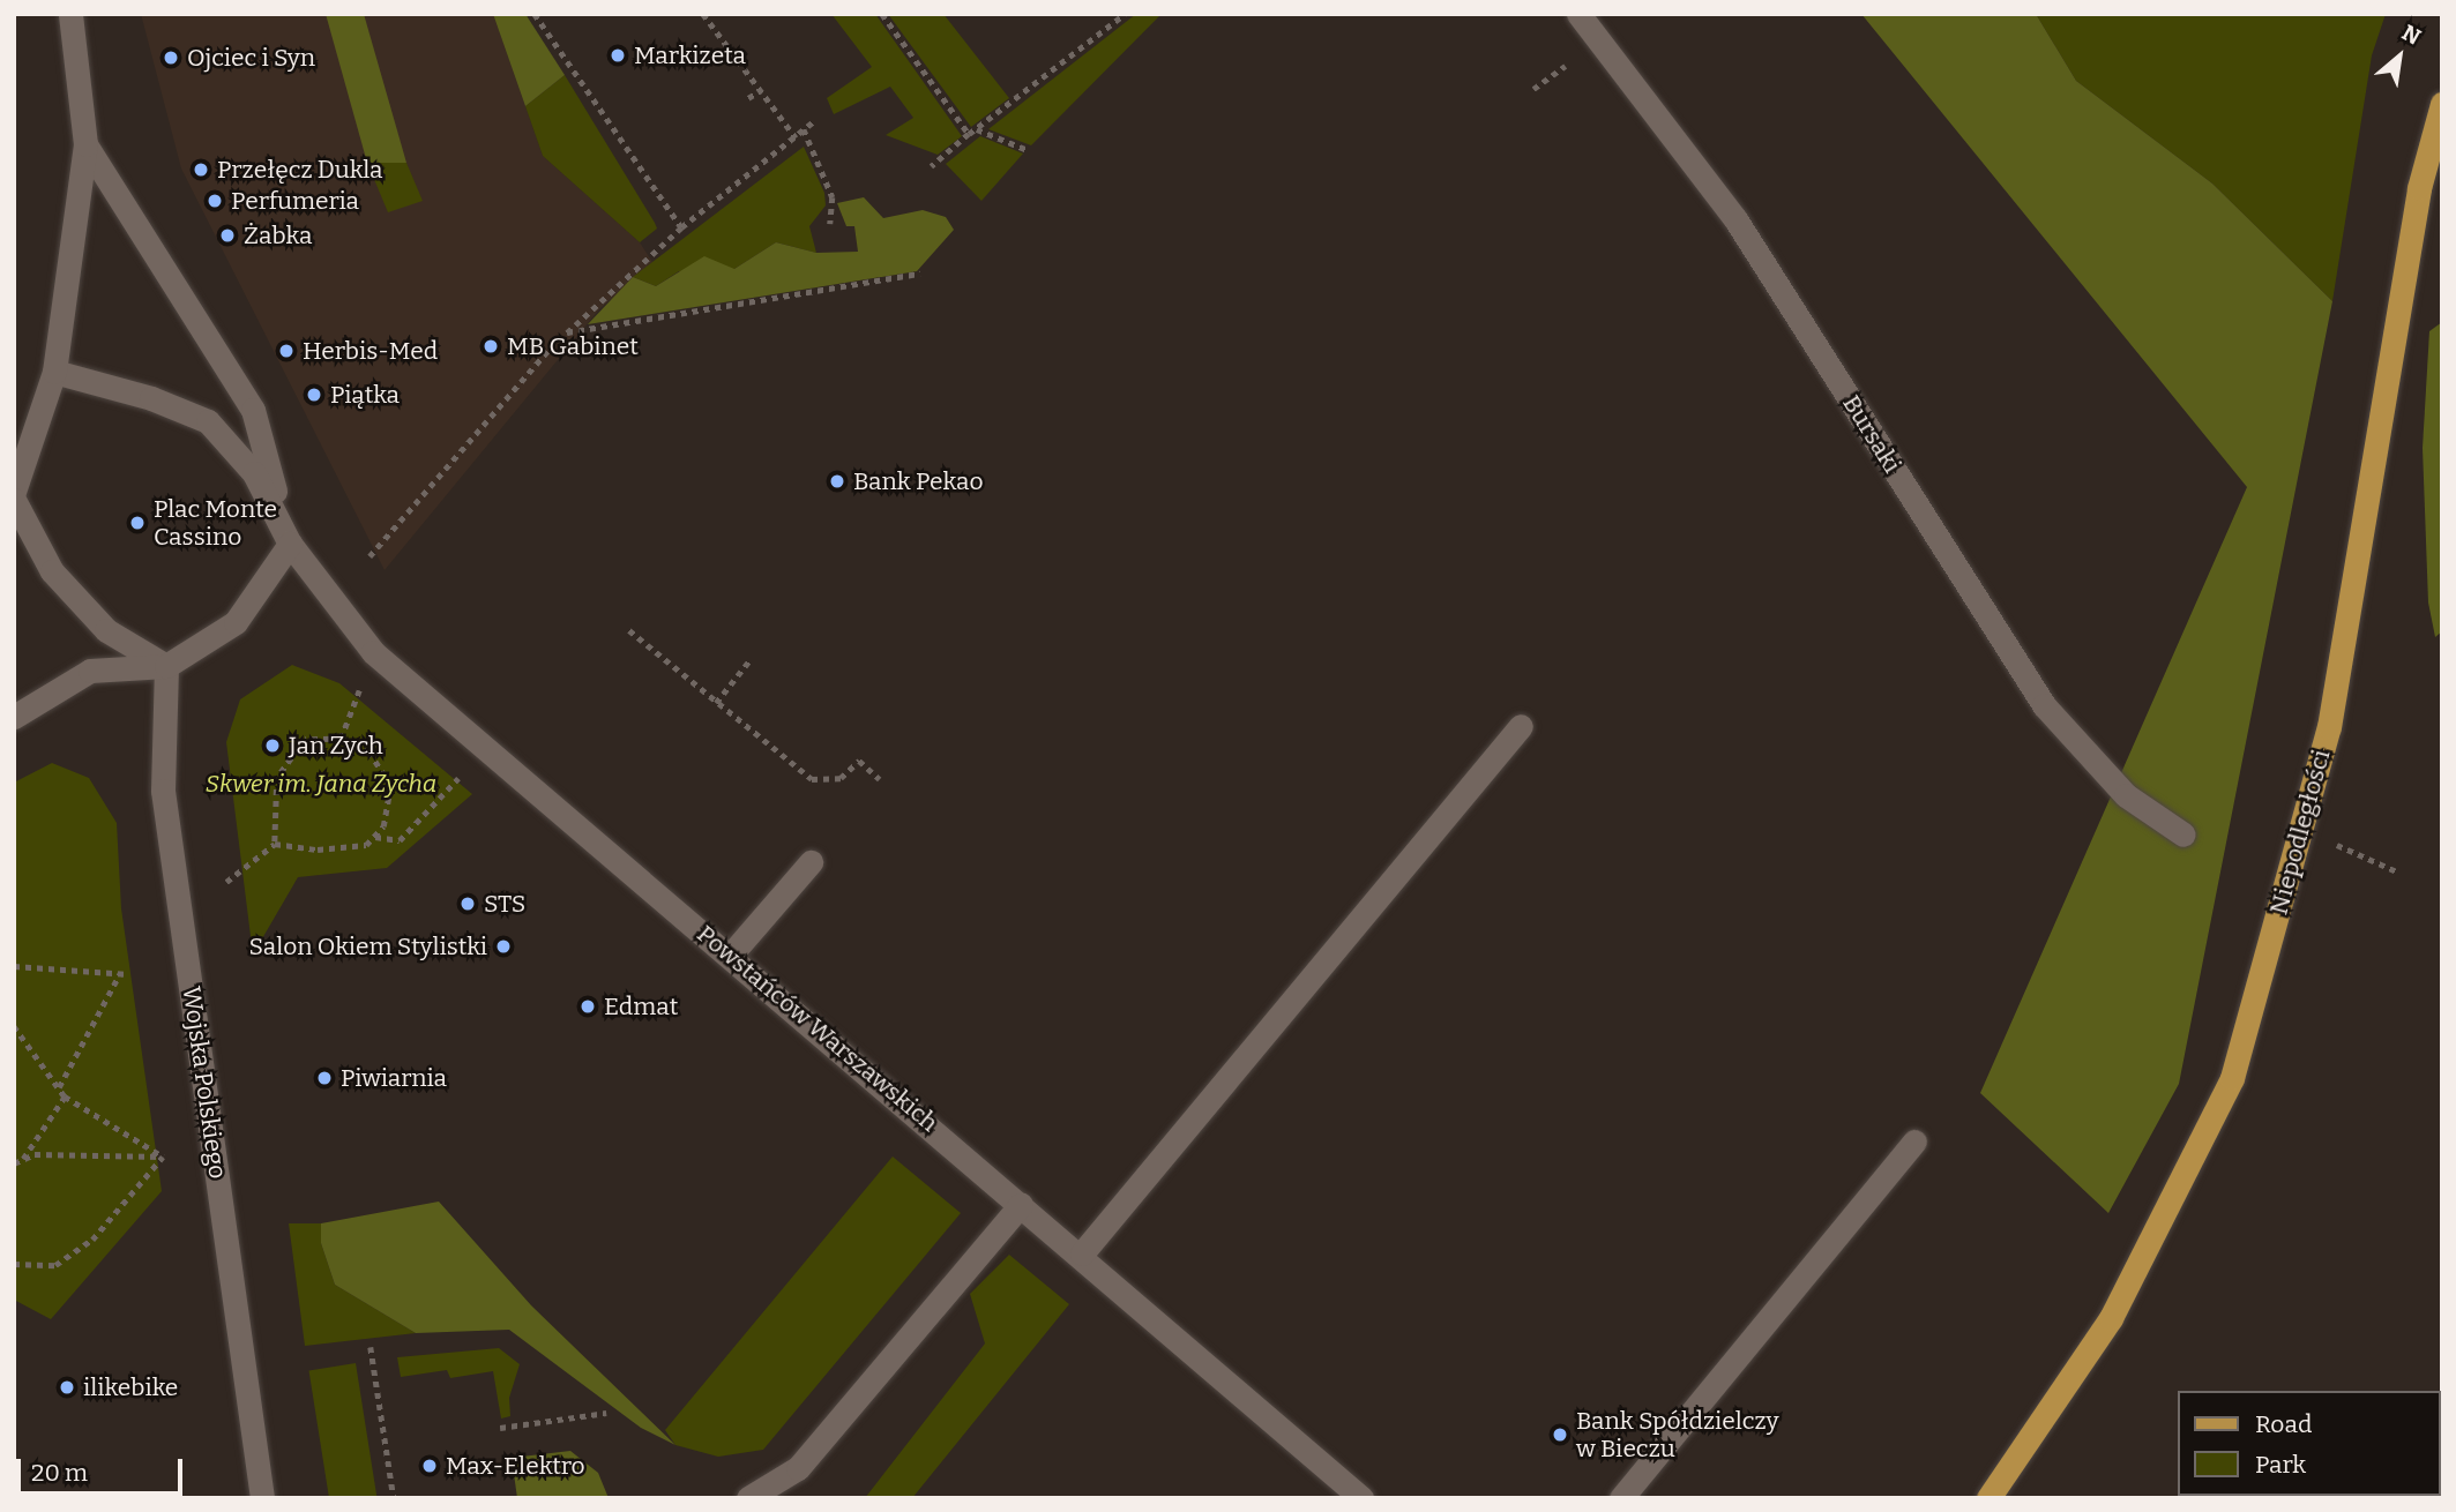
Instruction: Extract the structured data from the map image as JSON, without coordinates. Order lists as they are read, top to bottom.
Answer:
{
  "streets": {
    "main road": ["Niepodległości"],
    "street": ["Bursaki", "Powstańców Warszawskich", "Wojska Polskiego"]
  },
  "parks": ["Skwer im. Jana Zycha"],
  "places": [
    "Markizeta",
    "Ojciec i Syn",
    "Przełęcz Dukla",
    "Perfumeria",
    "Żabka",
    "MB Gabinet",
    "Herbis-Med",
    "Piątka",
    "Bank Pekao",
    "Plac Monte Cassino",
    "Jan Zych",
    "STS",
    "Salon Okiem Stylistki",
    "Edmat",
    "Piwiarnia",
    "ilikebike",
    "Bank Spółdzielczy w Bieczu",
    "Max-Elektro"
  ],
  "legend": ["Road", "Park"],
  "scale_bar": "20 m",
  "north": "top right"
}
